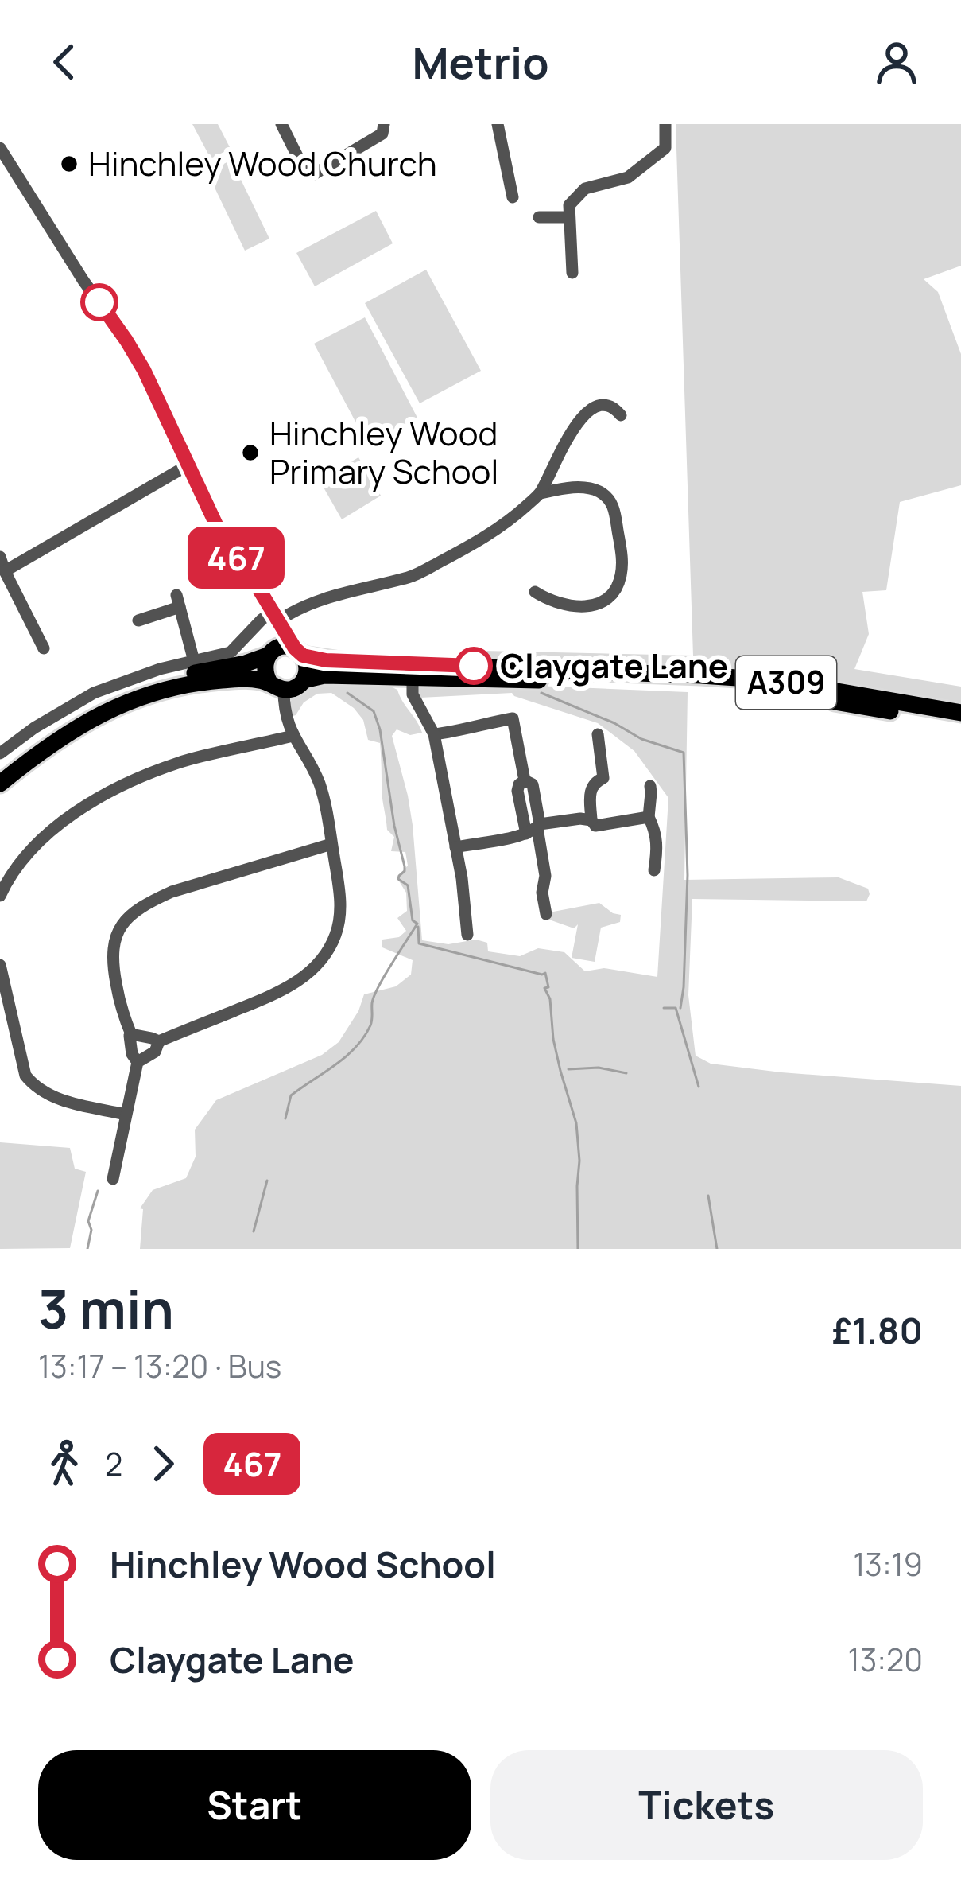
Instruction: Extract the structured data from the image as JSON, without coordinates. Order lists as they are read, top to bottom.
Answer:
{
  "streets": {
    "highway": ["A309"]
  },
  "places": ["Hinchley Wood Church", "Hinchley Wood Primary School", "Claygate Lane"],
  "lines": ["bus line 467"],
  "page": {
    "header": "Metrio",
    "on_map": "467",
    "heading": ["3 min", "13:17 – 13:20 · Bus", "£1.80"],
    "legs": ["2", "467"],
    "list": [
      {
        "name": "Hinchley Wood School",
        "value": "13:19"
      },
      {
        "name": "Claygate Lane",
        "value": "13:20"
      }
    ],
    "buttons": ["Start", "Tickets"]
  }
}
